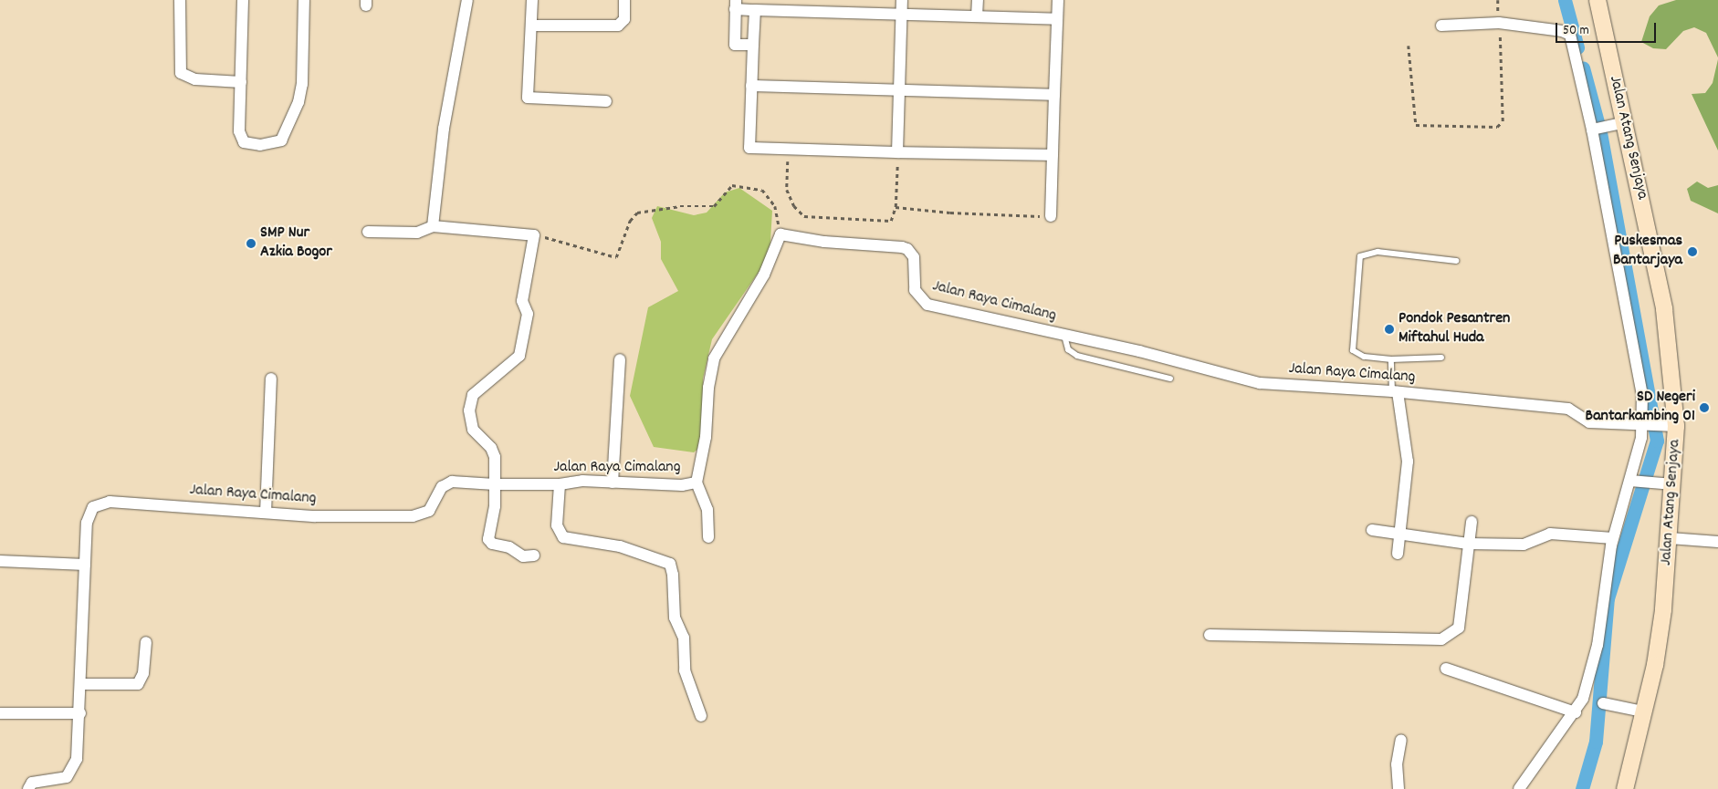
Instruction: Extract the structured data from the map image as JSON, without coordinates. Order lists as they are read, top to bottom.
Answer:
{
  "streets": {
    "main road": ["Jalan Atang Senjaya"],
    "street": ["Jalan Raya Cimalang"]
  },
  "crossings": [
    ["Jalan Atang Senjaya", "Jalan Raya Cimalang"]
  ],
  "places": [
    "SMP Nur Azkia Bogor",
    "Puskesmas Bantarjaya",
    "Pondok Pesantren Miftahul Huda",
    "SD Negeri Bantarkambing 01"
  ],
  "scale_bar": "50 m"
}
